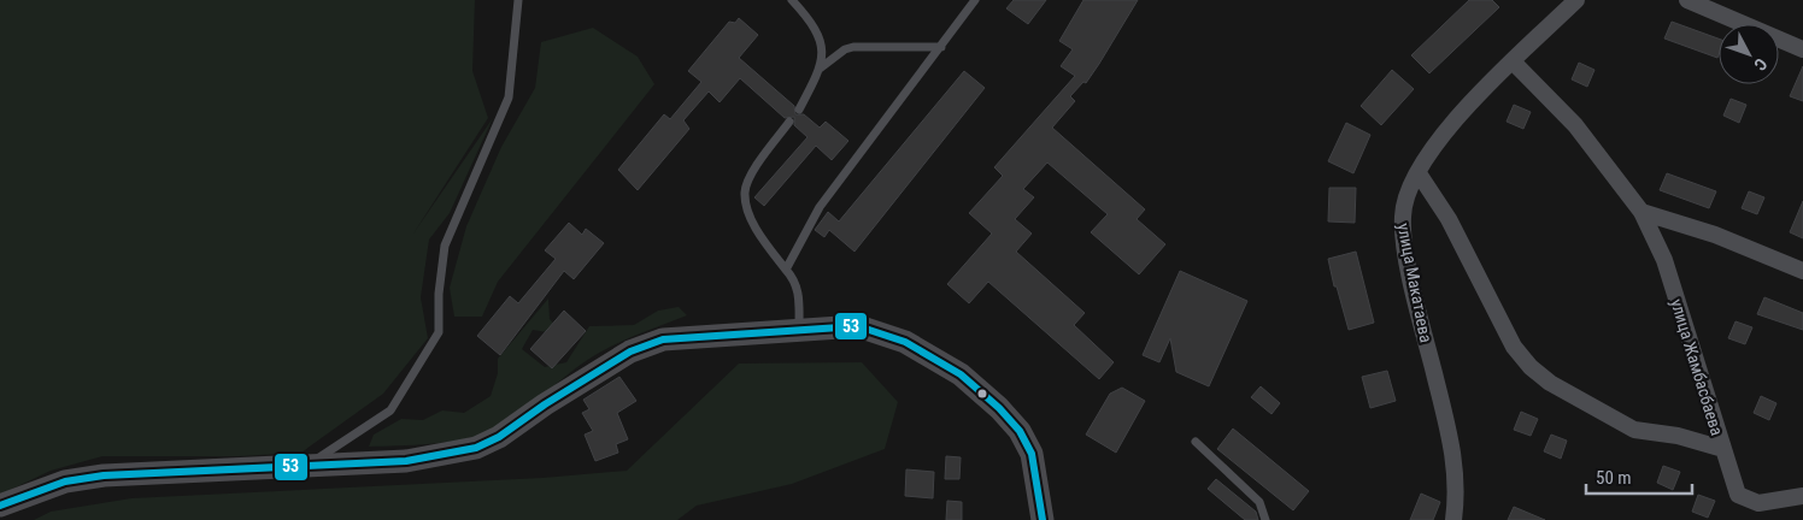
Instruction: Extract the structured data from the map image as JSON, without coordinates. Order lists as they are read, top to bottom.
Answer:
{
  "streets": {
    "street": ["улица Макатаева", "улица Жамбасбаева"]
  },
  "crossings": [
    ["улица Макатаева", "улица Жамбасбаева"]
  ],
  "lines": ["transit line 53"],
  "scale_bar": "50 m",
  "north": "bottom right"
}
